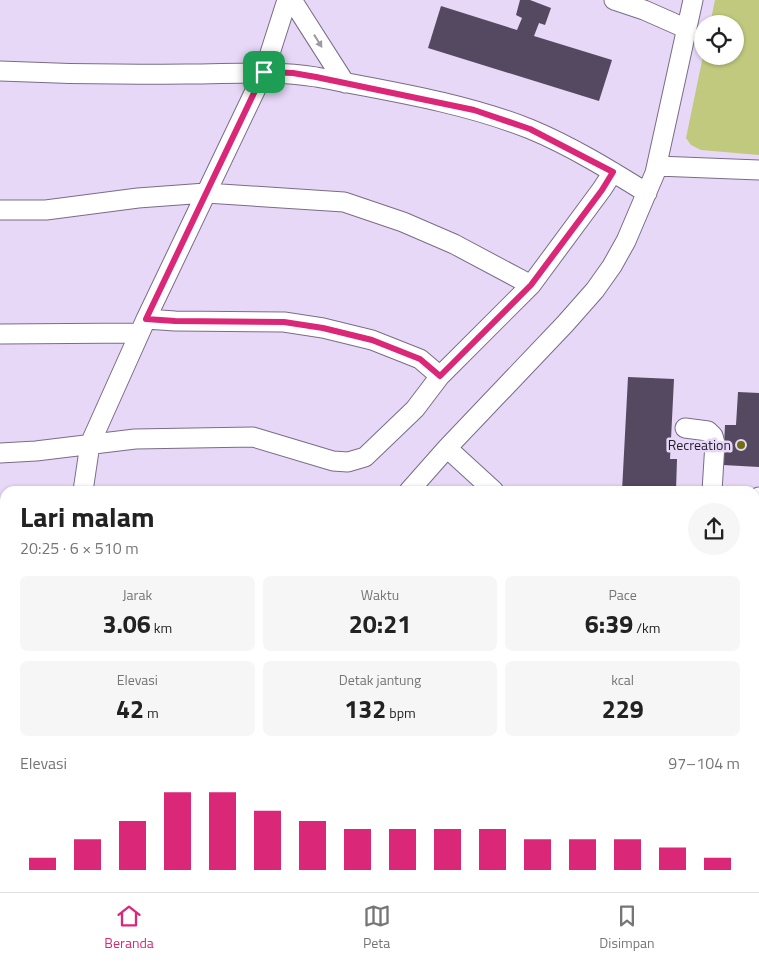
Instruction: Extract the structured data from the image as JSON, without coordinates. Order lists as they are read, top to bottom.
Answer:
{
  "places": ["Recreation"],
  "page": {
    "heading": ["Lari malam", "20:25 · 6 × 510 m"],
    "stats": [
      ["Jarak", "3.06 km"],
      ["Waktu", "20:21"],
      ["Pace", "6:39 /km"],
      ["Elevasi", "42 m"],
      ["Detak jantung", "132 bpm"],
      ["kcal", "229"]
    ],
    "chart": ["Elevasi", "97–104 m"],
    "tabs": ["Beranda", "Peta", "Disimpan"]
  }
}
